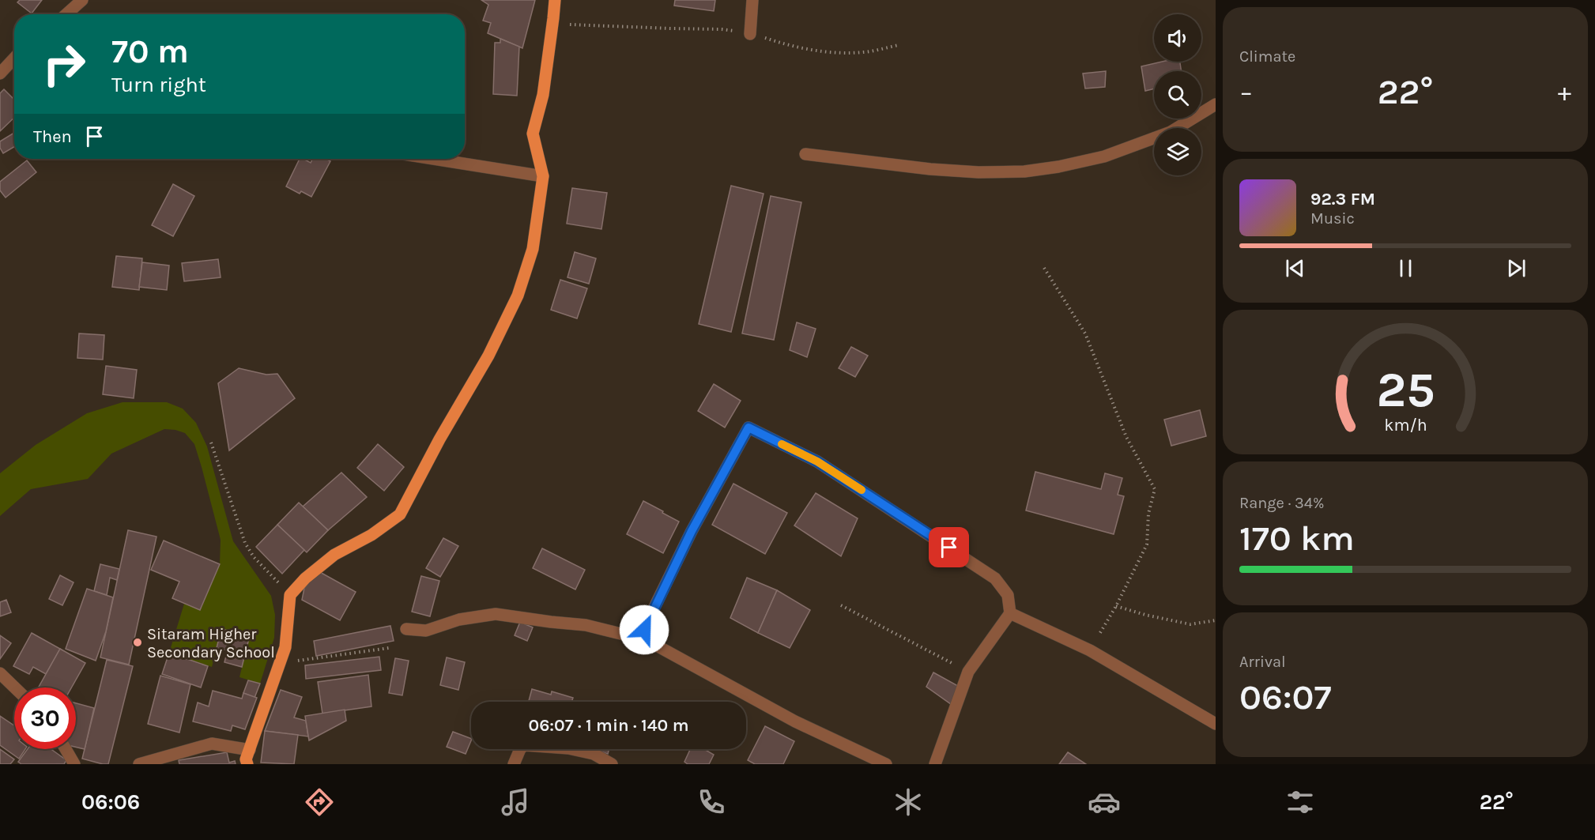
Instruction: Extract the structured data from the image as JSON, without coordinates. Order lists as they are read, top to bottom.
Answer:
{
  "places": ["Sitaram Higher Secondary School"],
  "page": {
    "tile": [
      "Climate",
      ["Range · 34%", "170 km"],
      ["Arrival", "06:07"]
    ],
    "turn": ["70 m", "Turn right"],
    "heat": ["−", "22°", "+"],
    "then": "Then",
    "song": ["92.3 FM", "Music"],
    "limit": "30",
    "trip": "06:07 · 1 min · 140 m",
    "tabs": ["06:06", "22°"],
    "gauge": ["25", "km/h"]
  }
}
